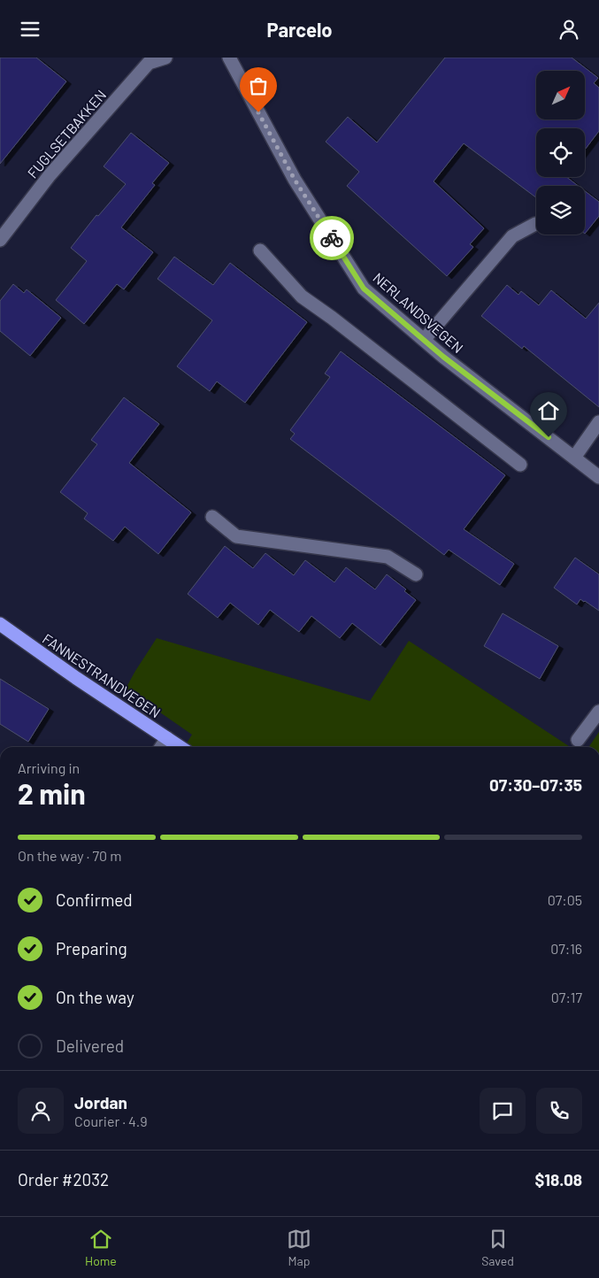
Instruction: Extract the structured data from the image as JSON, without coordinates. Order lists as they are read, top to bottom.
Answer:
{
  "streets": {
    "highway": ["FANNESTRANDVEGEN"],
    "street": ["FUGLSETBAKKEN", "NERLANDSVEGEN"]
  },
  "north": "top right",
  "page": {
    "header": "Parcelo",
    "heading": ["2 min", "Arriving in", "07:30–07:35"],
    "panel": [
      "Jordan",
      "Courier · 4.9",
      "Order #2032",
      "$18.08"
    ],
    "bar": "On the way · 70 m",
    "list": [
      ["Confirmed", "07:05"],
      ["Preparing", "07:16"],
      ["On the way", "07:17"],
      "Delivered"
    ],
    "tabs": ["Home", "Map", "Saved"]
  }
}
